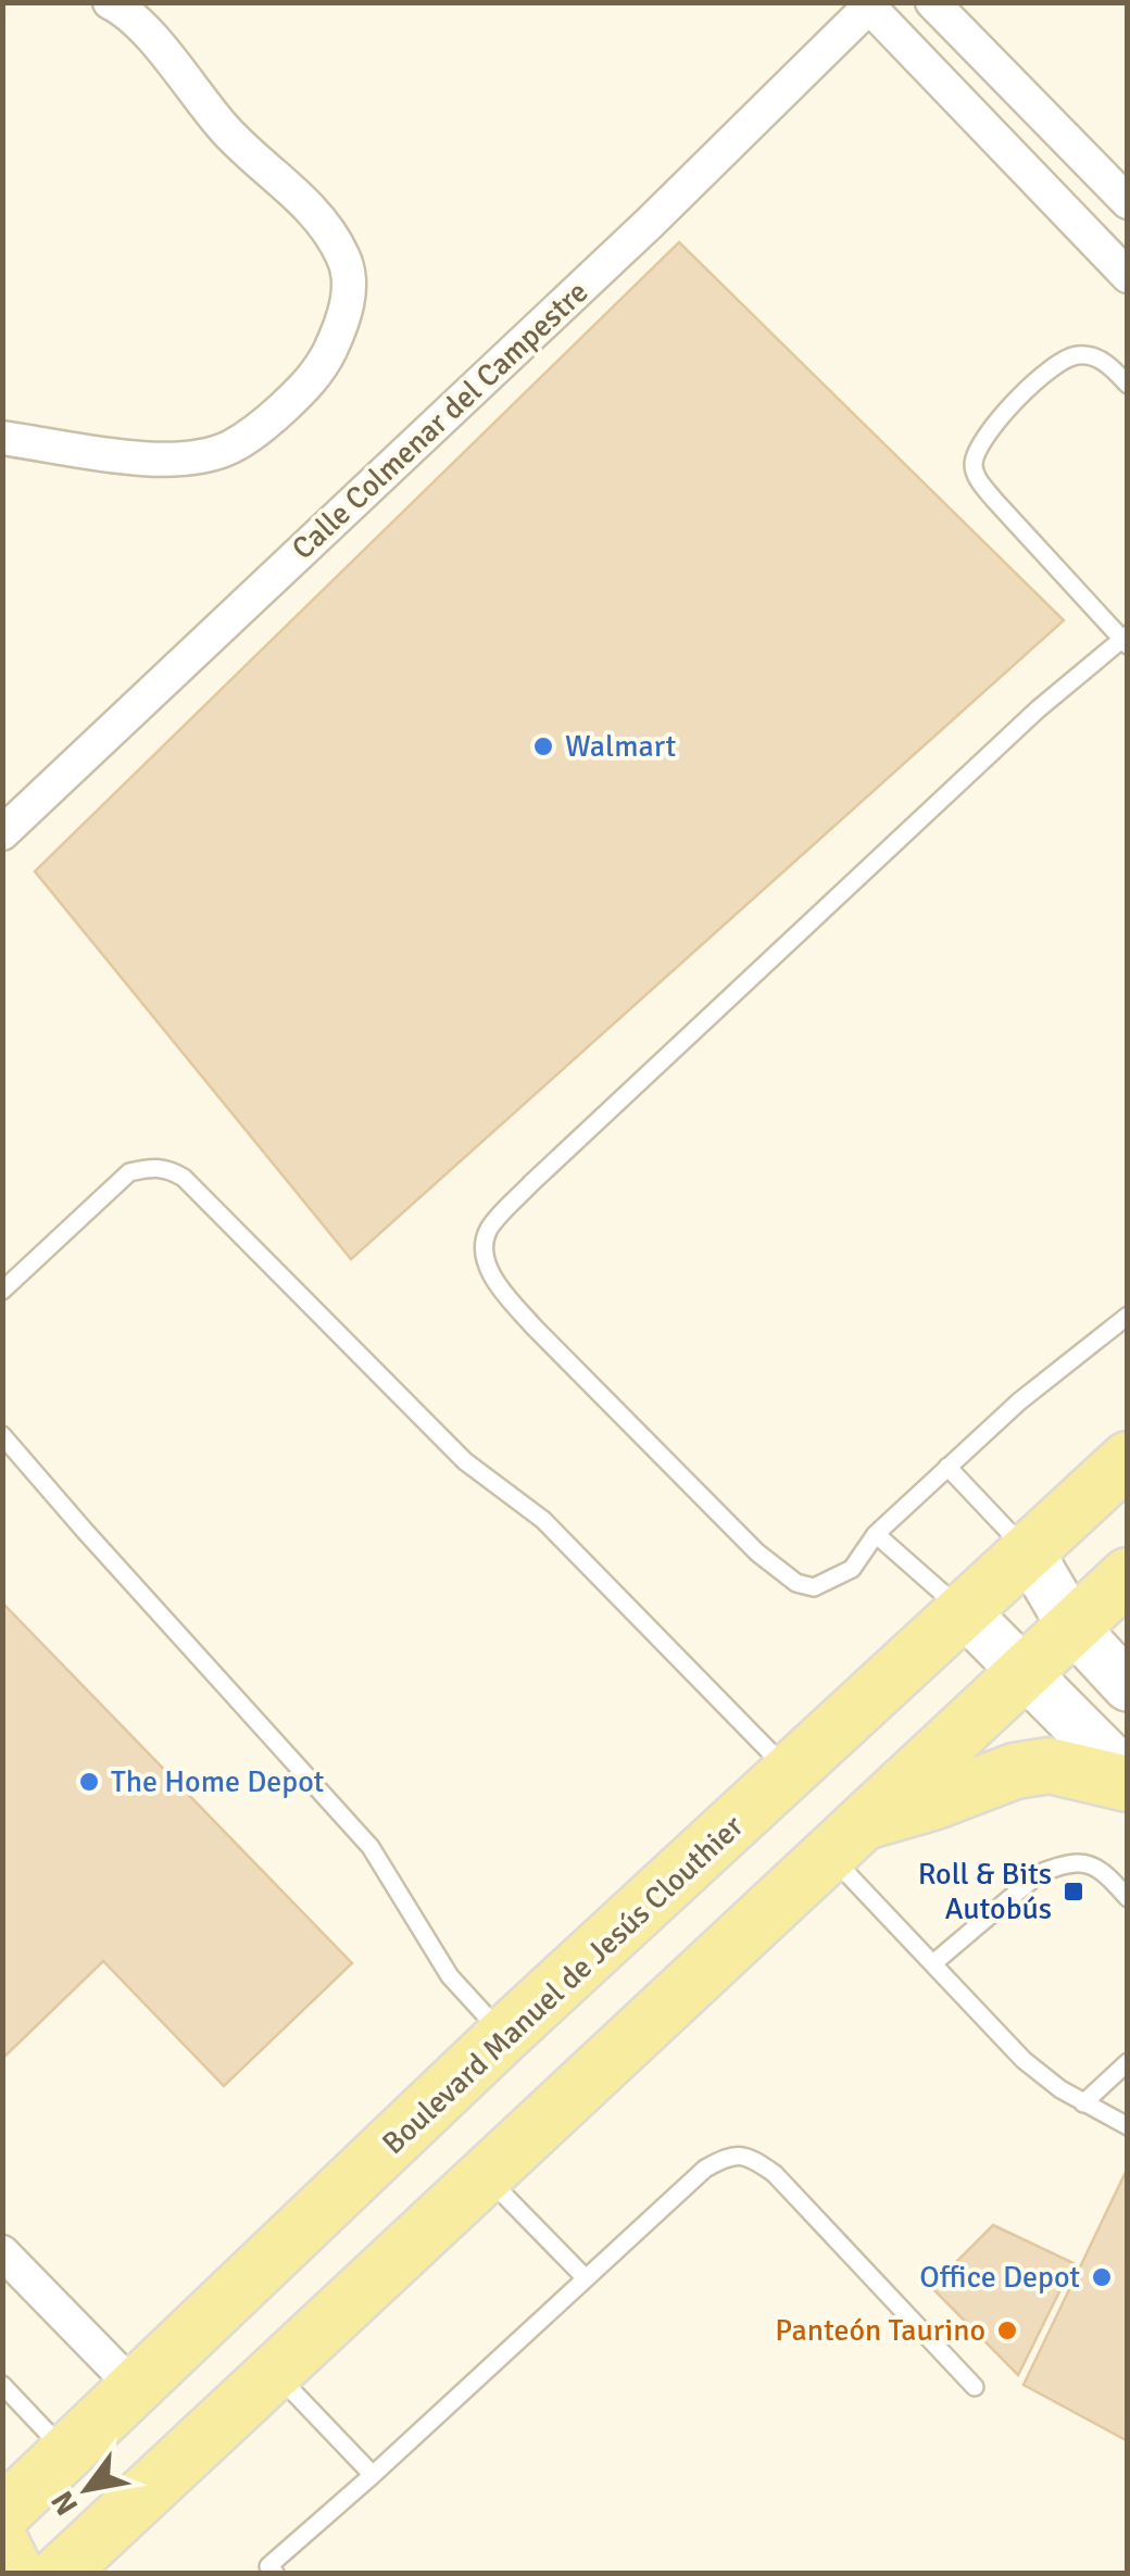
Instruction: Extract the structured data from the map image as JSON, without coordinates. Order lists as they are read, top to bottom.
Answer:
{
  "streets": {
    "main road": ["Boulevard Manuel de Jesús Clouthier"],
    "street": ["Calle Colmenar del Campestre"]
  },
  "places": {
    "other": [
      "Walmart",
      "The Home Depot",
      "Office Depot",
      "Panteón Taurino"
    ],
    "transit": ["Roll & Bits Autobús"]
  },
  "north": "bottom left"
}
